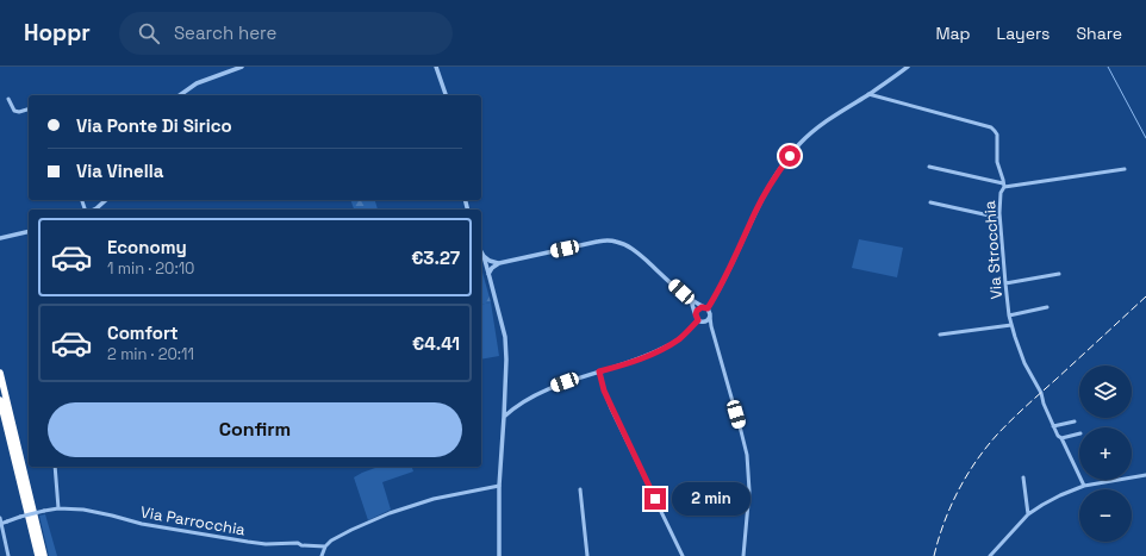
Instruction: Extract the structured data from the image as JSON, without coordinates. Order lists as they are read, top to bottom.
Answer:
{
  "streets": {
    "street": ["Via Strocchia", "Via Parrocchia"]
  },
  "page": {
    "header": "Hoppr",
    "search": "Search here",
    "nav": ["Map", "Layers", "Share"],
    "banner": ["Via Ponte Di Sirico", "Via Vinella"],
    "list": [
      {
        "name": "Economy",
        "note": "1 min · 20:10",
        "value": "€3.27"
      },
      {
        "name": "Comfort",
        "note": "2 min · 20:11",
        "value": "€4.41"
      }
    ],
    "map_buttons": ["+", "−"],
    "buttons": "Confirm",
    "bubble": "2 min"
  }
}
